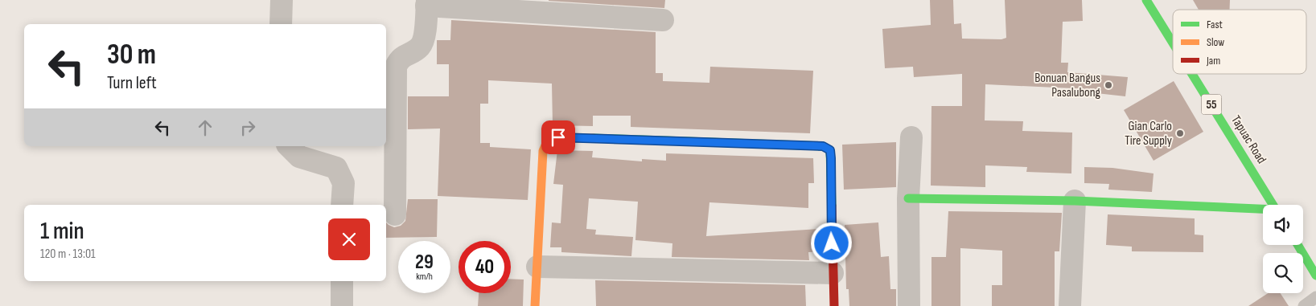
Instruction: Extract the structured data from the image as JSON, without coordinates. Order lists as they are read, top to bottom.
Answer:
{
  "streets": {
    "street": ["55", "Tapuac Road"]
  },
  "places": ["Bonuan Bangus Pasalubong", "Gian Carlo Tire Supply"],
  "legend": ["Fast", "Slow", "Jam"],
  "page": {
    "turn": ["30 m", "Turn left"],
    "heading": ["1 min", "120 m · 13:01"],
    "speed": "29 km/h",
    "limit": "40"
  }
}
